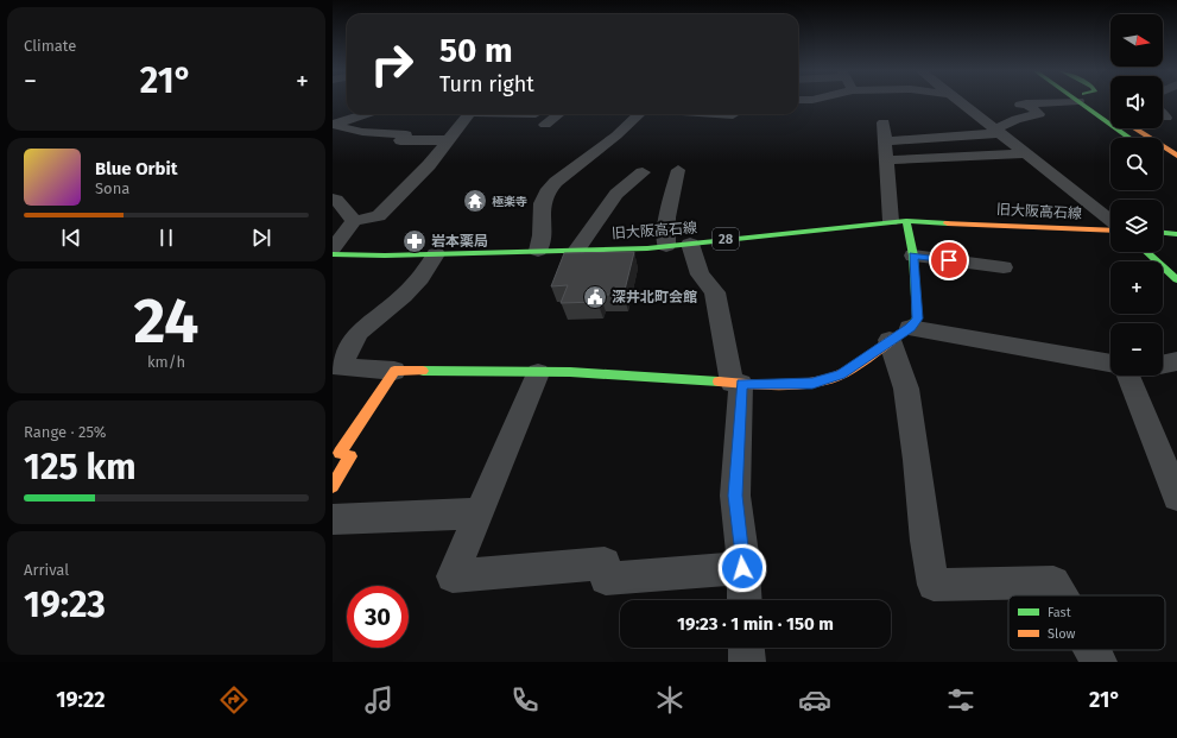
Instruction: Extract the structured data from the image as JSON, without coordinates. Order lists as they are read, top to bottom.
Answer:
{
  "streets": {
    "main road": ["旧大阪高石線", "28"]
  },
  "places": {
    "temple": ["極楽寺"],
    "pharmacy": ["岩本薬局"],
    "public building": ["深井北町会館"]
  },
  "legend": ["Fast", "Slow"],
  "north": "right",
  "page": {
    "tile": [
      "Climate",
      ["24", "km/h"],
      ["Range · 25%", "125 km"],
      ["Arrival", "19:23"]
    ],
    "map_buttons": ["+", "−"],
    "turn": ["50 m", "Turn right"],
    "heat": ["−", "21°", "+"],
    "song": ["Blue Orbit", "Sona"],
    "limit": "30",
    "trip": "19:23 · 1 min · 150 m",
    "tabs": ["19:22", "21°"]
  }
}
